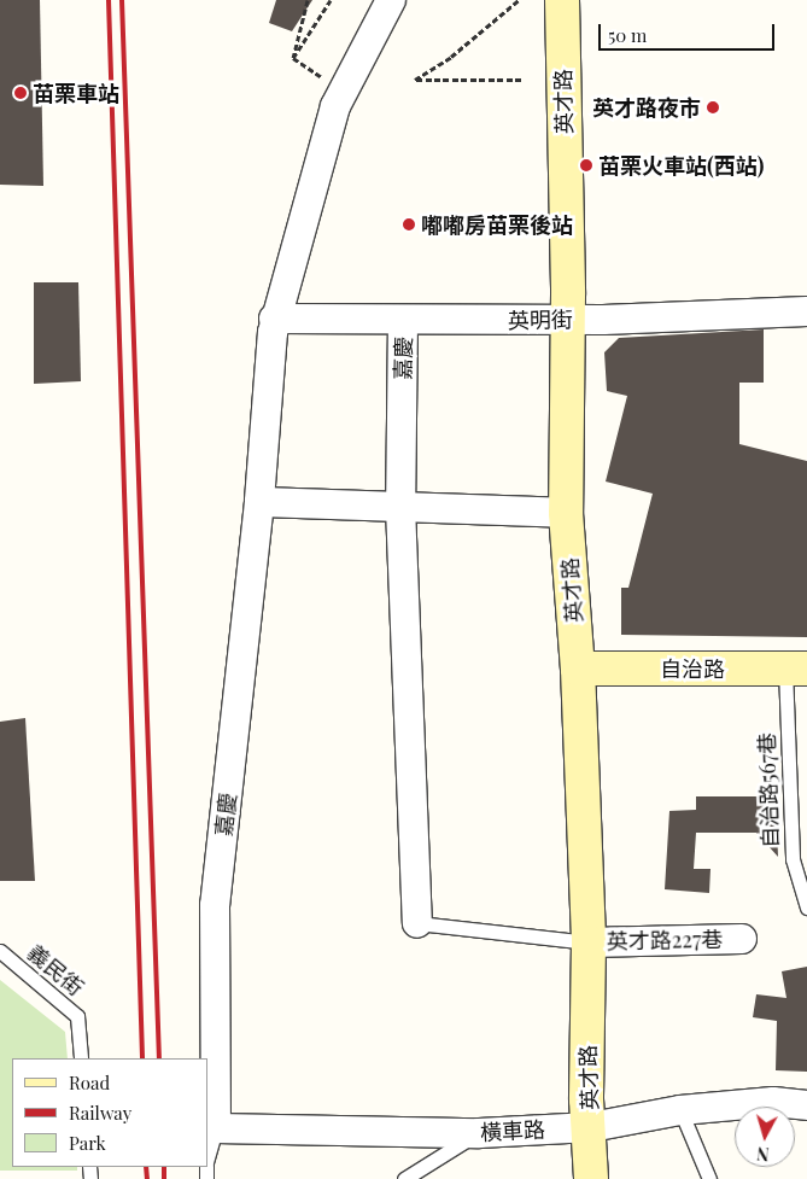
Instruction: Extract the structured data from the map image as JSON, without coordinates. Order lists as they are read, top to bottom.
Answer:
{
  "streets": {
    "street": [
      "英才路",
      "英明街",
      "嘉慶",
      "自治路",
      "英才路227巷",
      "橫車路"
    ],
    "lane": ["自治路567巷", "義民街"]
  },
  "crossings": [
    ["英才路", "英明街"],
    ["英才路", "嘉慶"],
    ["英才路", "自治路"],
    ["英才路", "英才路227巷"],
    ["英才路", "橫車路"],
    ["英明街", "嘉慶"],
    ["嘉慶", "英才路227巷"],
    ["嘉慶", "橫車路"],
    ["自治路", "自治路567巷"]
  ],
  "places": [
    "苗栗車站",
    "英才路夜市",
    "苗栗火車站(西站)",
    "嘟嘟房苗栗後站"
  ],
  "legend": ["Road", "Railway", "Park"],
  "scale_bar": "50 m",
  "north": "bottom"
}
